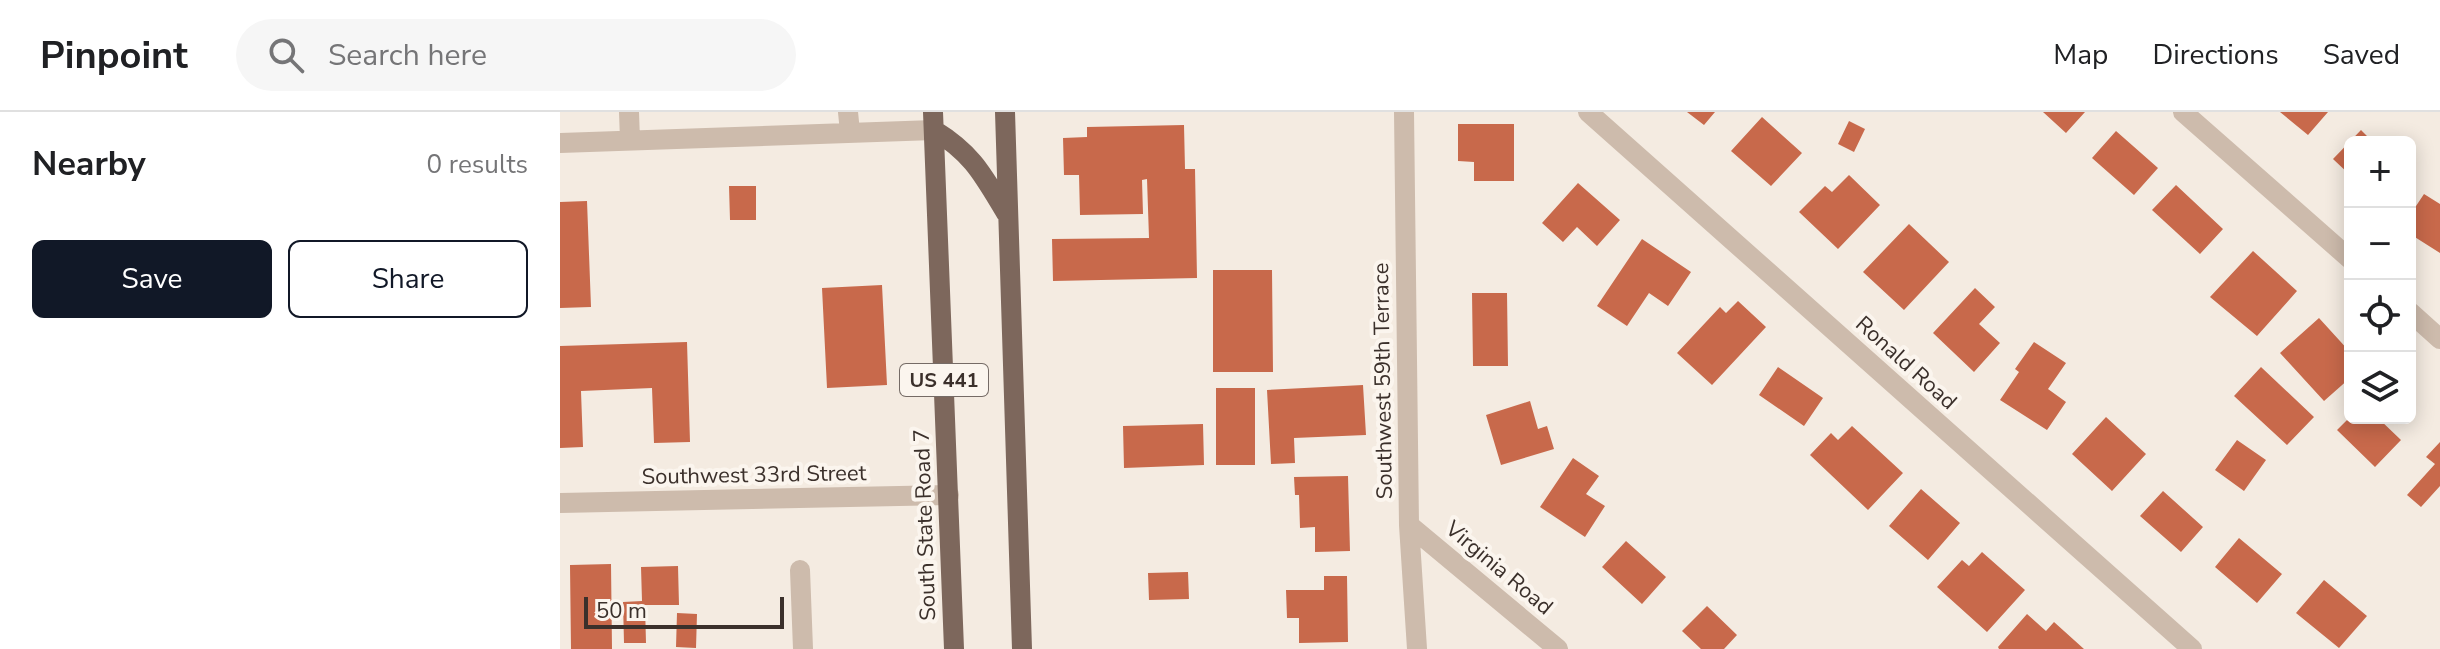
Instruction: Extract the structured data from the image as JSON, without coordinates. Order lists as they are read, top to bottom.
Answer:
{
  "streets": {
    "main road": ["US 441", "South State Road 7"],
    "street": [
      "Ronald Road",
      "Southwest 59th Terrace",
      "Southwest 33rd Street",
      "Virginia Road"
    ]
  },
  "crossings": [
    ["Southwest 59th Terrace", "Virginia Road"],
    ["Southwest 33rd Street", "South State Road 7"]
  ],
  "scale_bar": "50 m",
  "page": {
    "header": "Pinpoint",
    "search": "Search here",
    "nav": ["Map", "Directions", "Saved"],
    "heading": ["Nearby", "0 results"],
    "map_buttons": ["+", "−"],
    "buttons": ["Save", "Share"],
    "scale": "50 m"
  }
}
